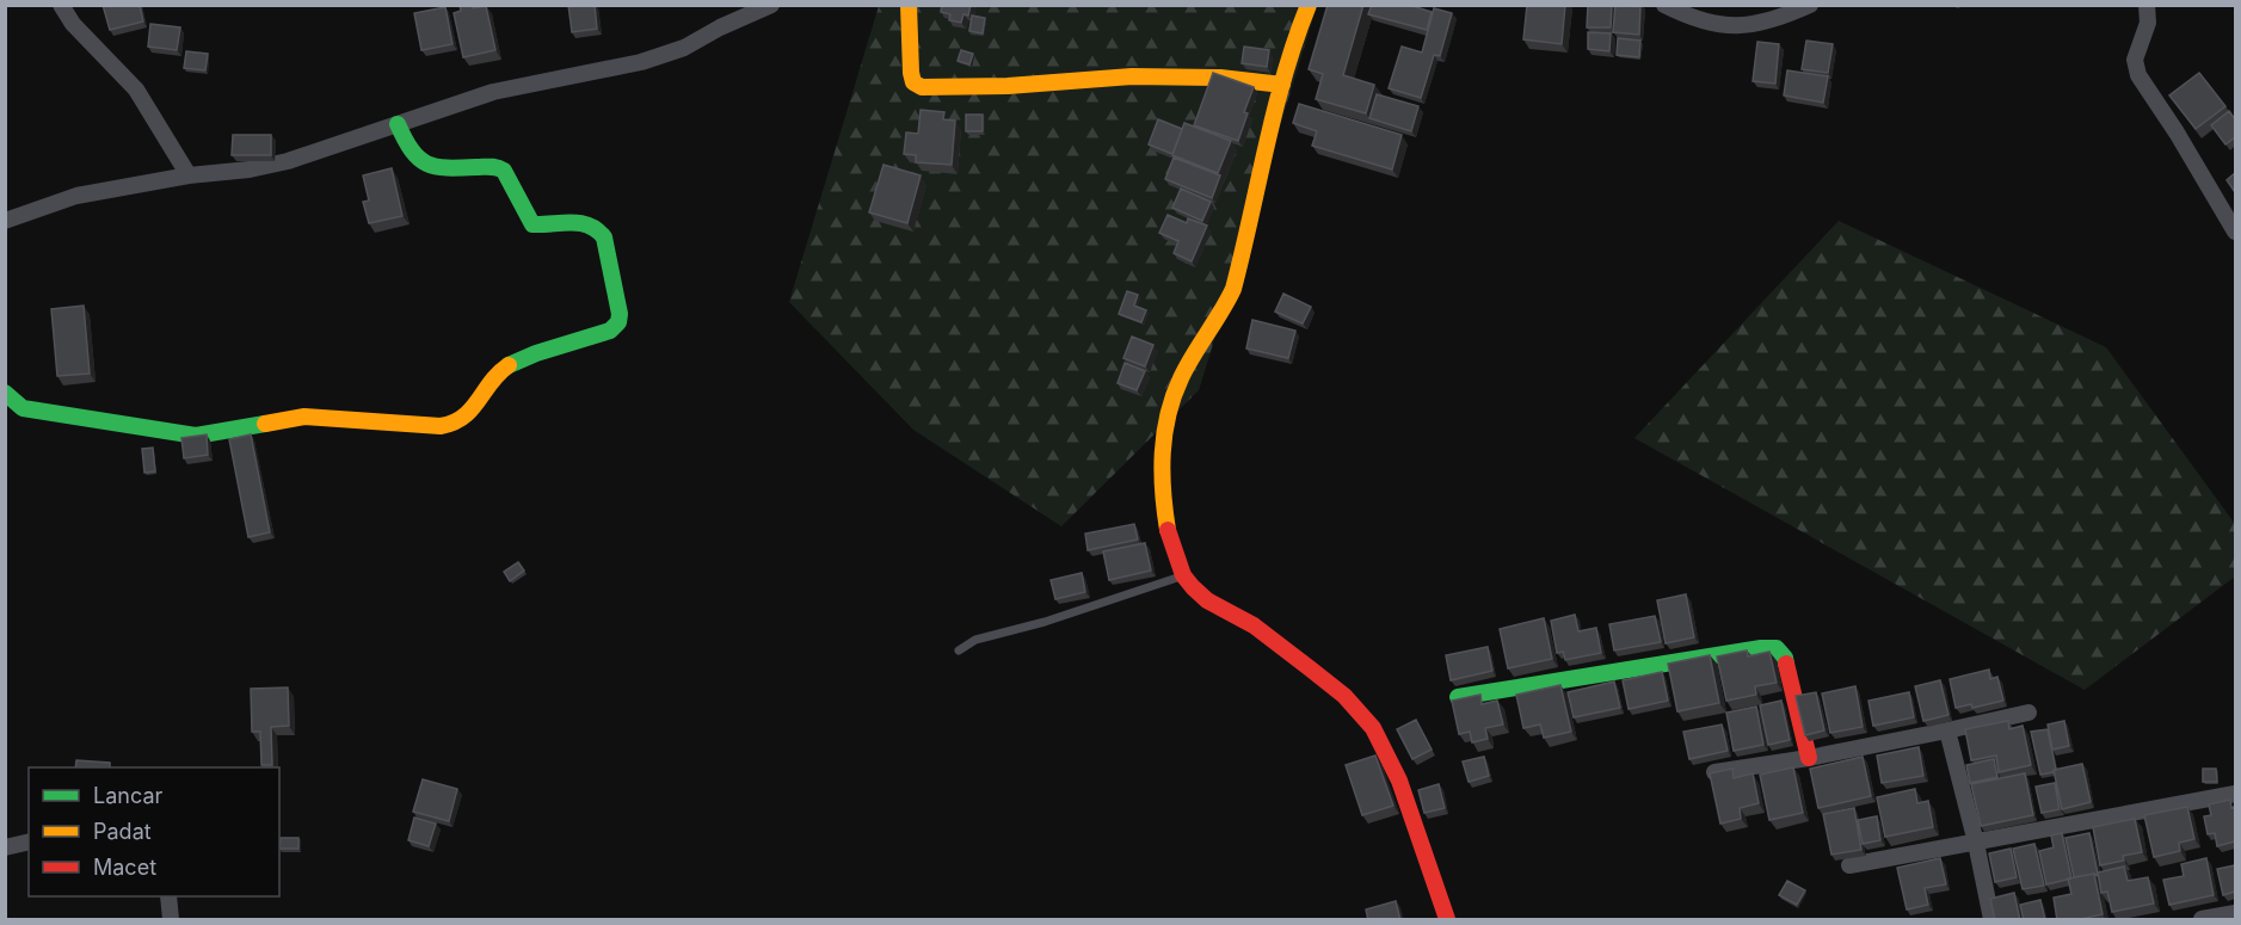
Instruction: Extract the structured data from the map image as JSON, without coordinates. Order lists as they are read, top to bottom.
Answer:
{
  "legend": ["Lancar", "Padat", "Macet"]
}
